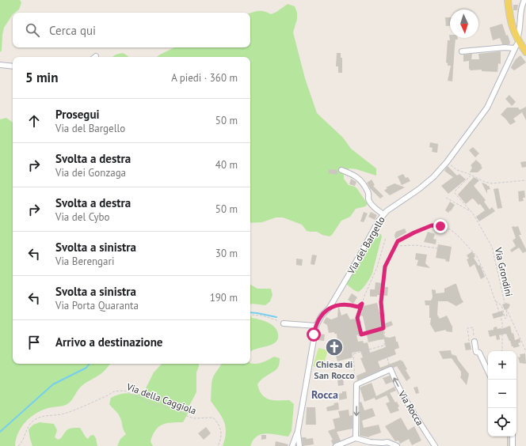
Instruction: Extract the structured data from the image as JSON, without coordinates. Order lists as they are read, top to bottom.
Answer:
{
  "streets": {
    "street": ["Via del Bargello", "Via Rocca"],
    "path": ["Via Grondini", "Via della Caggiola"]
  },
  "one_way": ["Via Rocca"],
  "districts": ["Rocca"],
  "places": {
    "church": ["Chiesa di San Rocco"]
  },
  "north": "bottom",
  "page": {
    "search": "Cerca qui",
    "heading": ["5 min", "A piedi · 360 m"],
    "list": [
      ["Prosegui", "Via del Bargello", "50 m"],
      ["Svolta a destra", "Via dei Gonzaga", "40 m"],
      ["Svolta a destra", "Via del Cybo", "50 m"],
      ["Svolta a sinistra", "Via Berengari", "30 m"],
      ["Svolta a sinistra", "Via Porta Quaranta", "190 m"],
      "Arrivo a destinazione"
    ],
    "map_buttons": ["+", "−"]
  }
}
